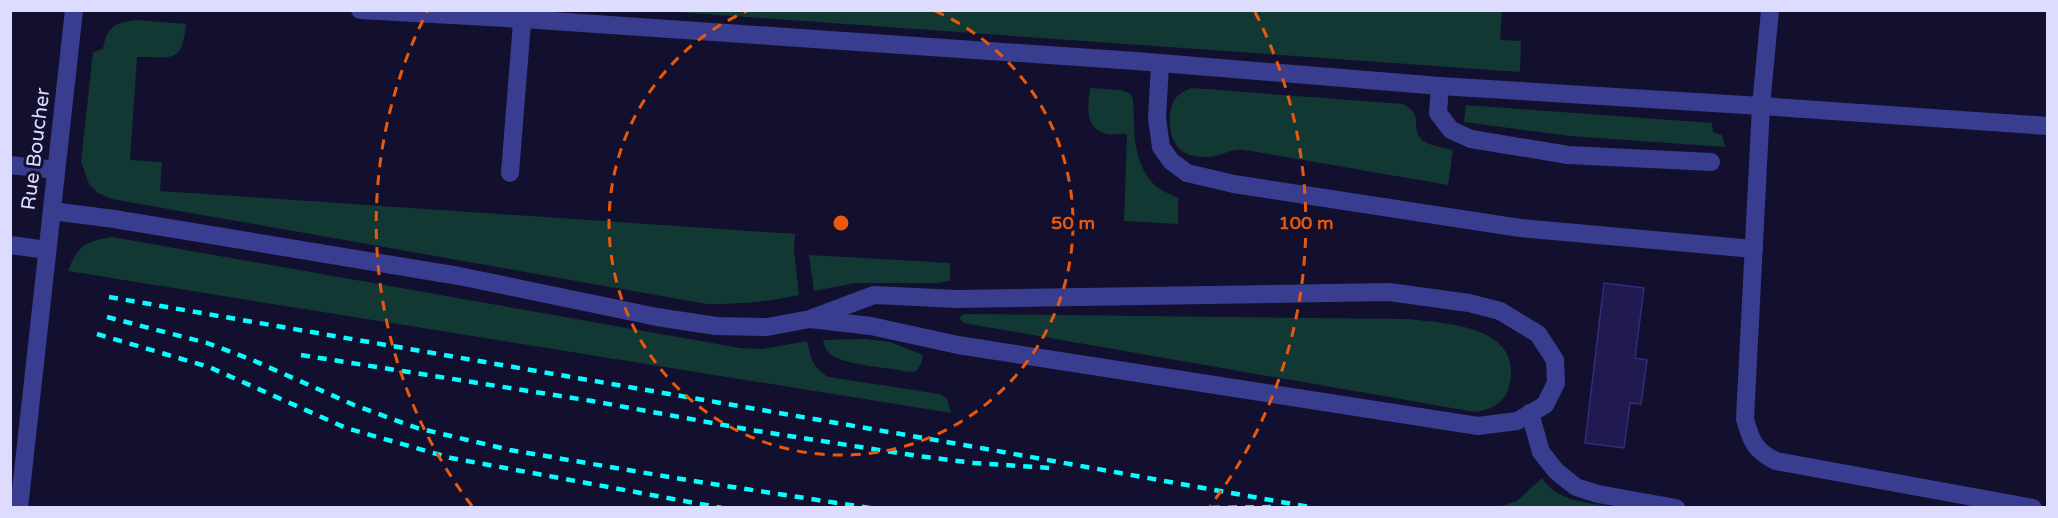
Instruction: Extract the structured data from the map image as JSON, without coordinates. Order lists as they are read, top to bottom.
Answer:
{
  "streets": {
    "street": ["Rue Boucher"]
  },
  "rings": ["50 m", "100 m"]
}
